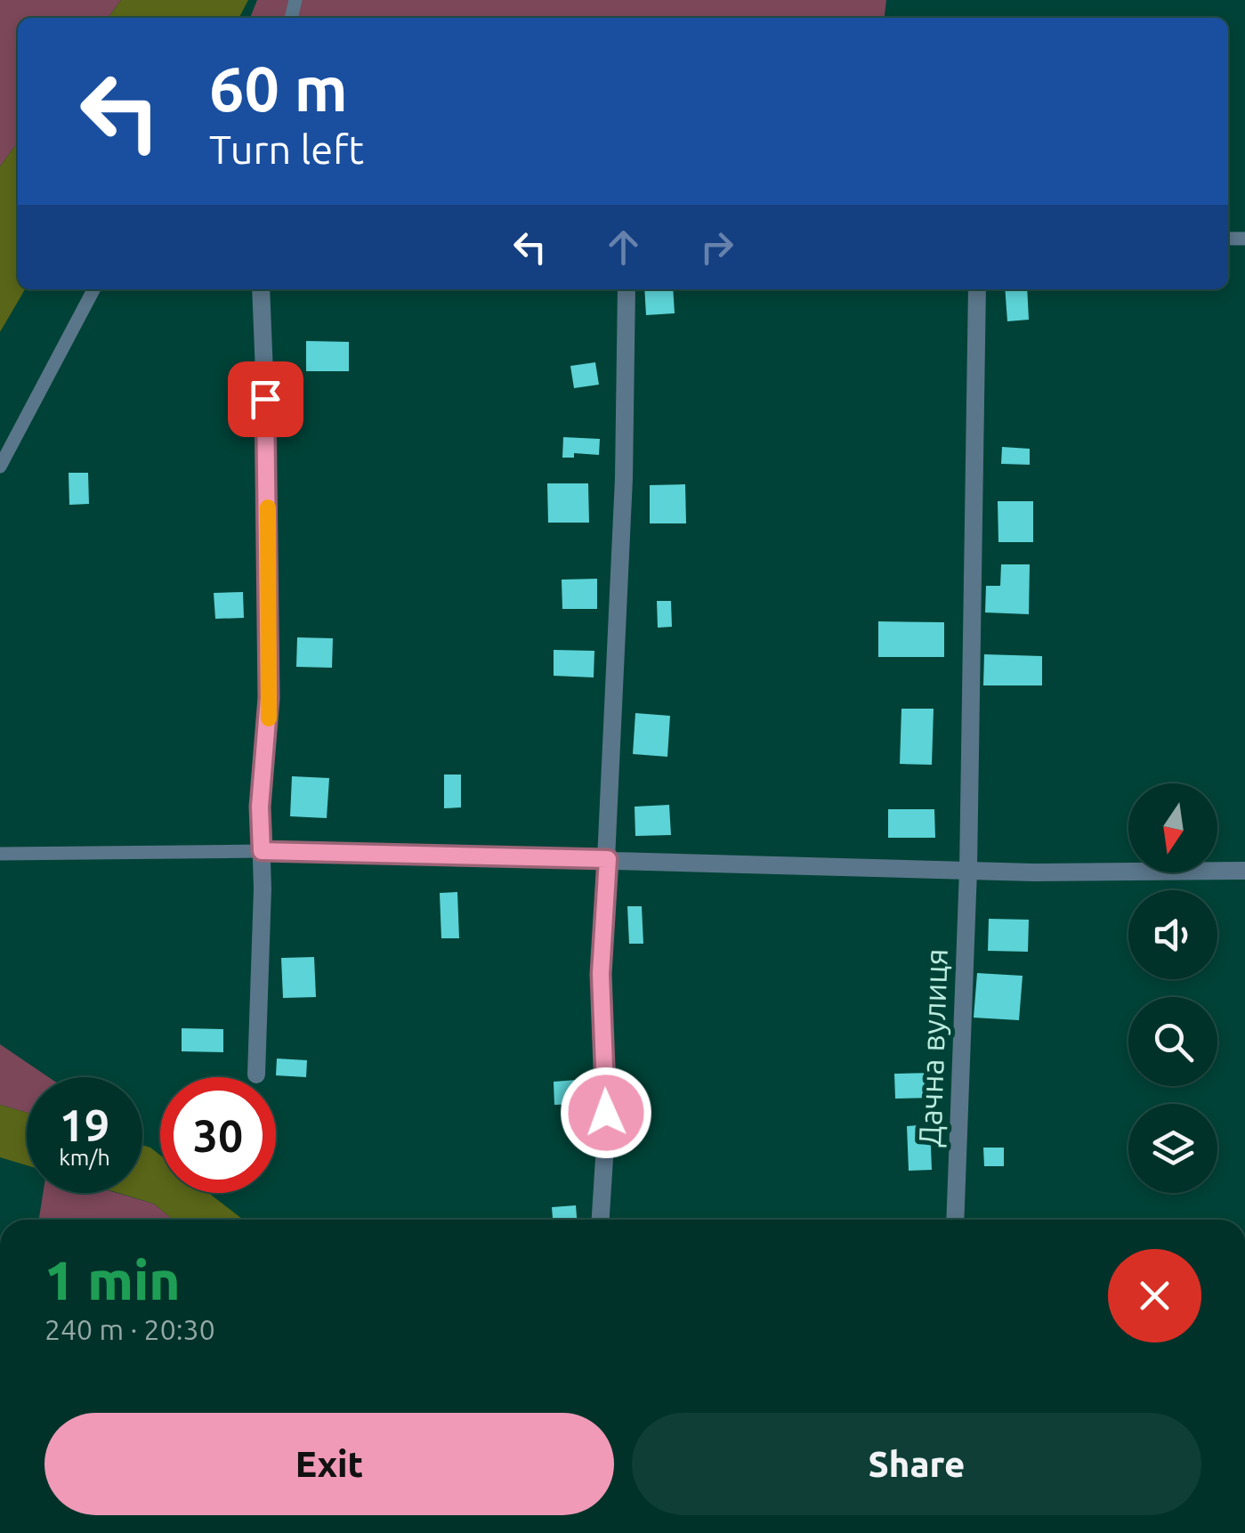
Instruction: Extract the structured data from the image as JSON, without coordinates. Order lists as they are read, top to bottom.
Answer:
{
  "streets": {
    "street": ["Дачна вулиця"]
  },
  "north": "bottom",
  "page": {
    "turn": ["60 m", "Turn left"],
    "speed": "19 km/h",
    "limit": "30",
    "heading": ["1 min", "240 m · 20:30"],
    "buttons": ["Exit", "Share"]
  }
}
